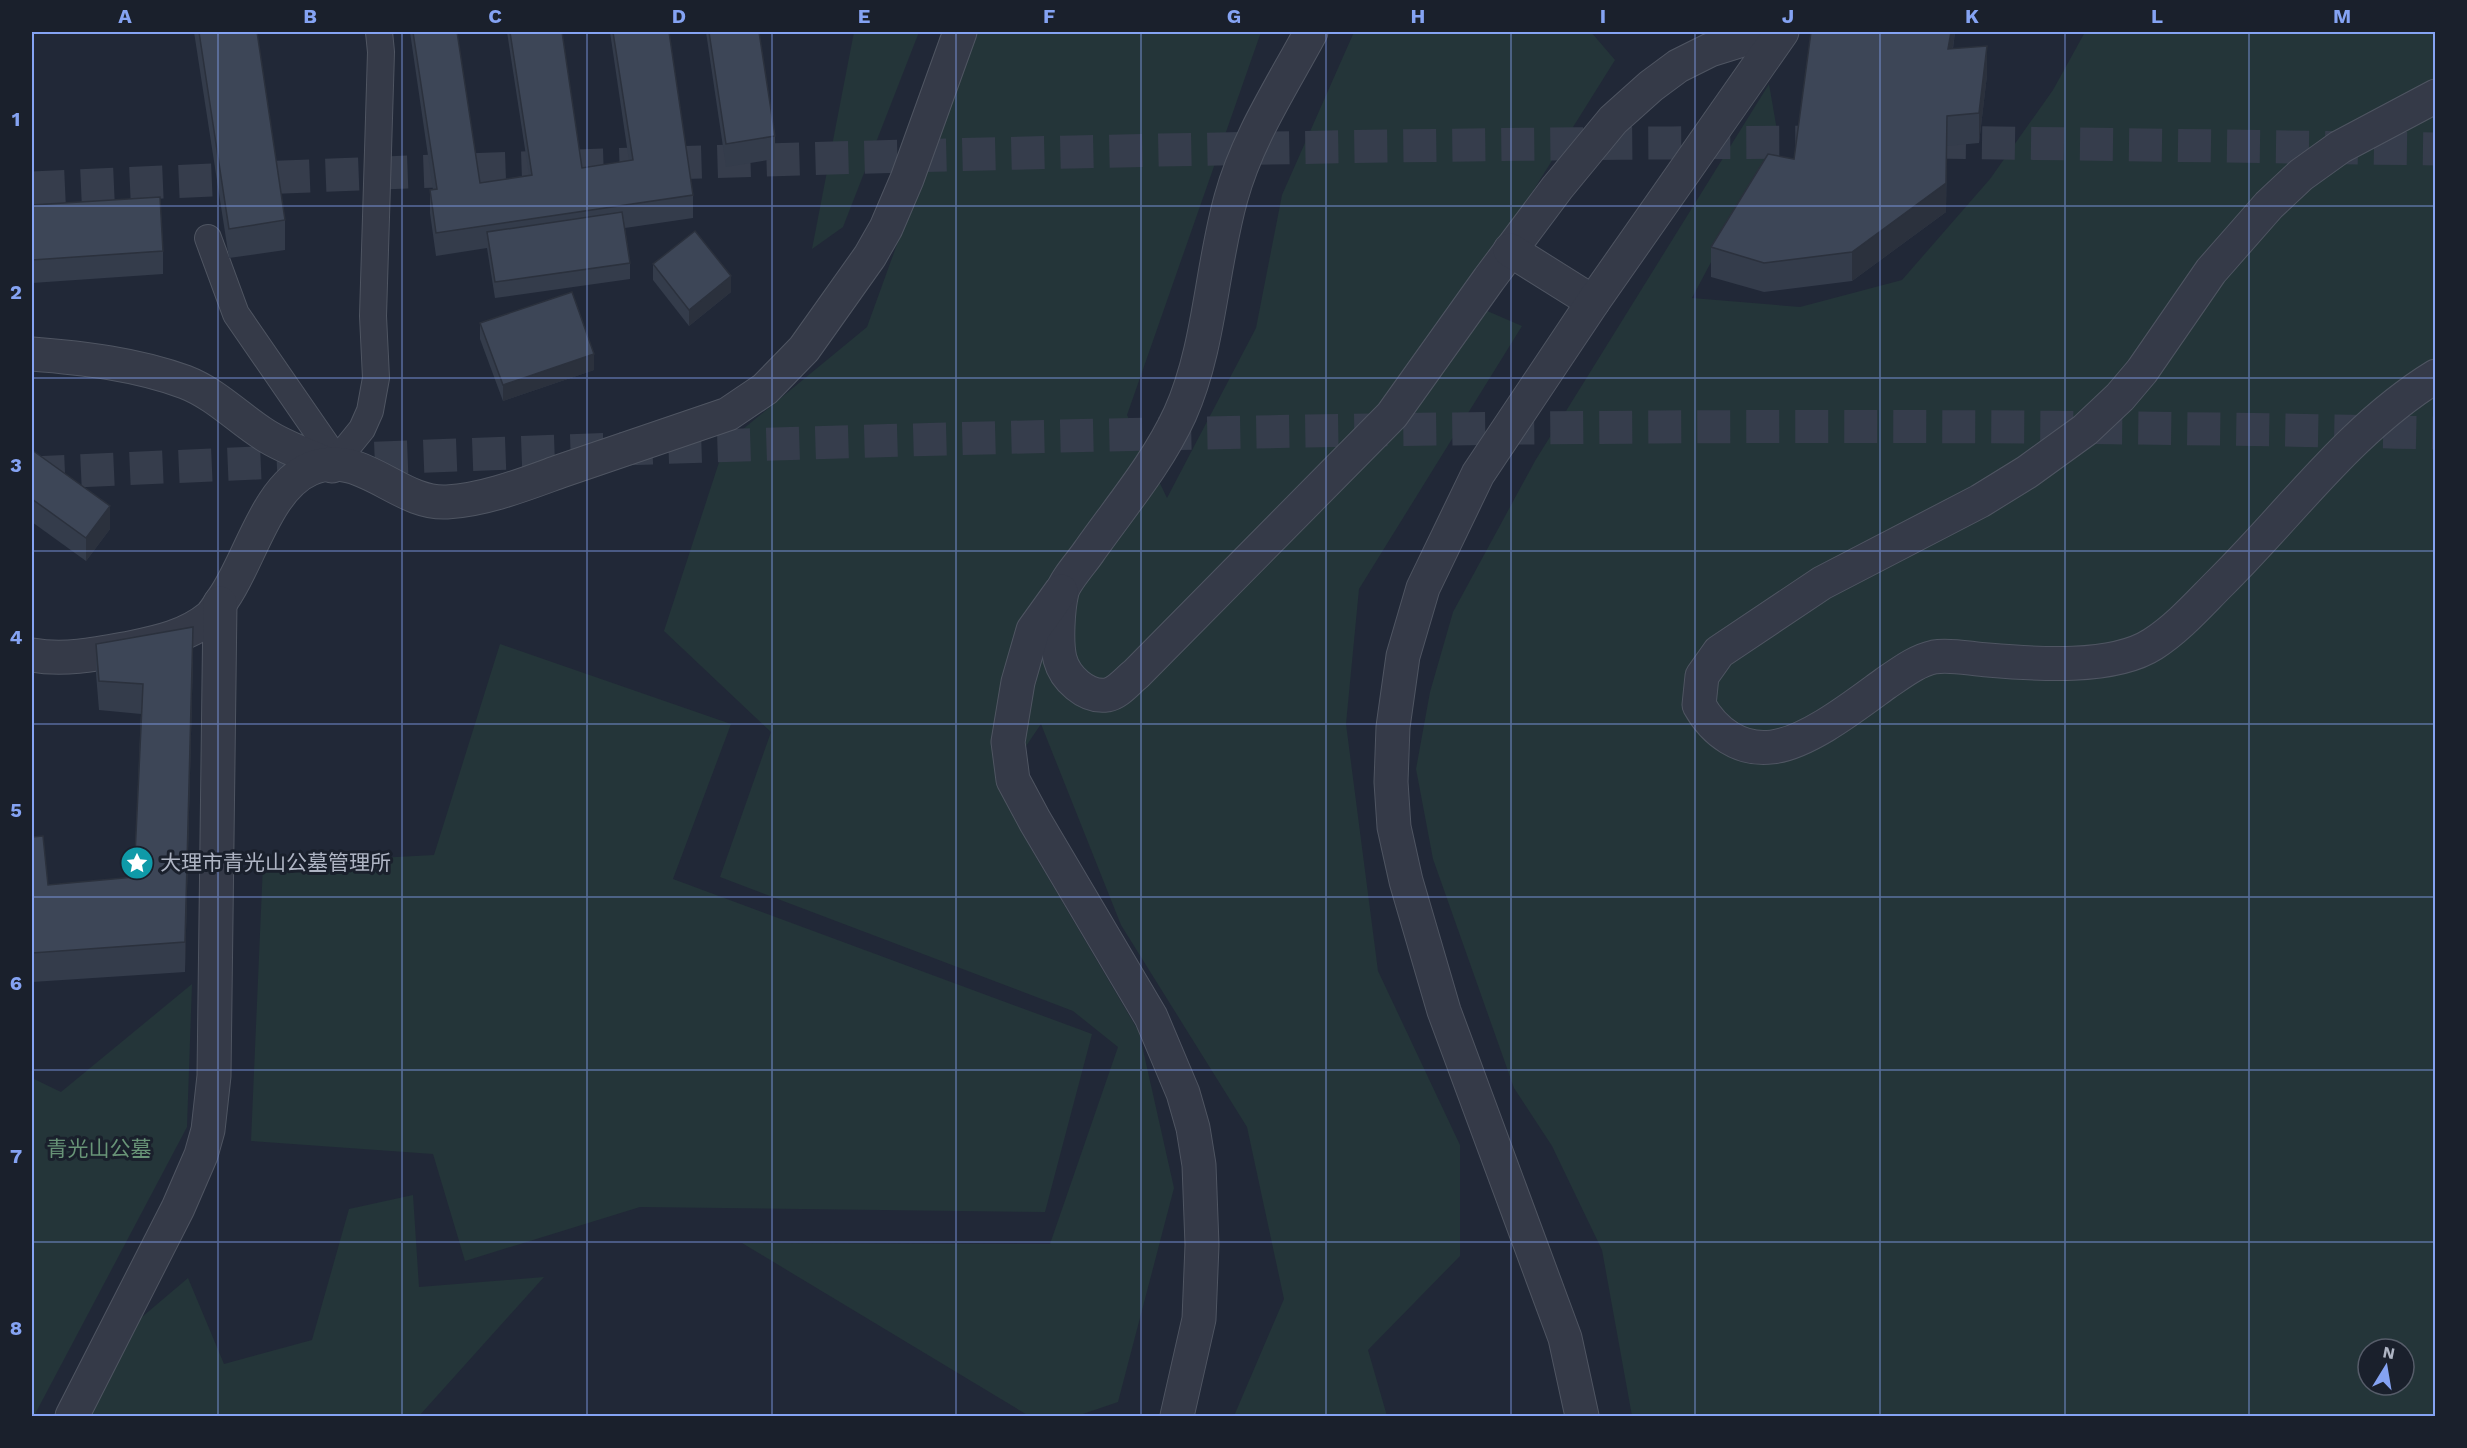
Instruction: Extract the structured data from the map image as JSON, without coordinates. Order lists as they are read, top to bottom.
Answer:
{
  "parks": ["青光山公墓"],
  "places": {
    "place": ["大理市青光山公墓管理所"]
  },
  "north": "top",
  "grid": {
    "columns": [
      "A",
      "B",
      "C",
      "D",
      "E",
      "F",
      "G",
      "H",
      "I",
      "J",
      "K",
      "L",
      "M"
    ],
    "rows": [
      "1",
      "2",
      "3",
      "4",
      "5",
      "6",
      "7",
      "8"
    ]
  }
}
